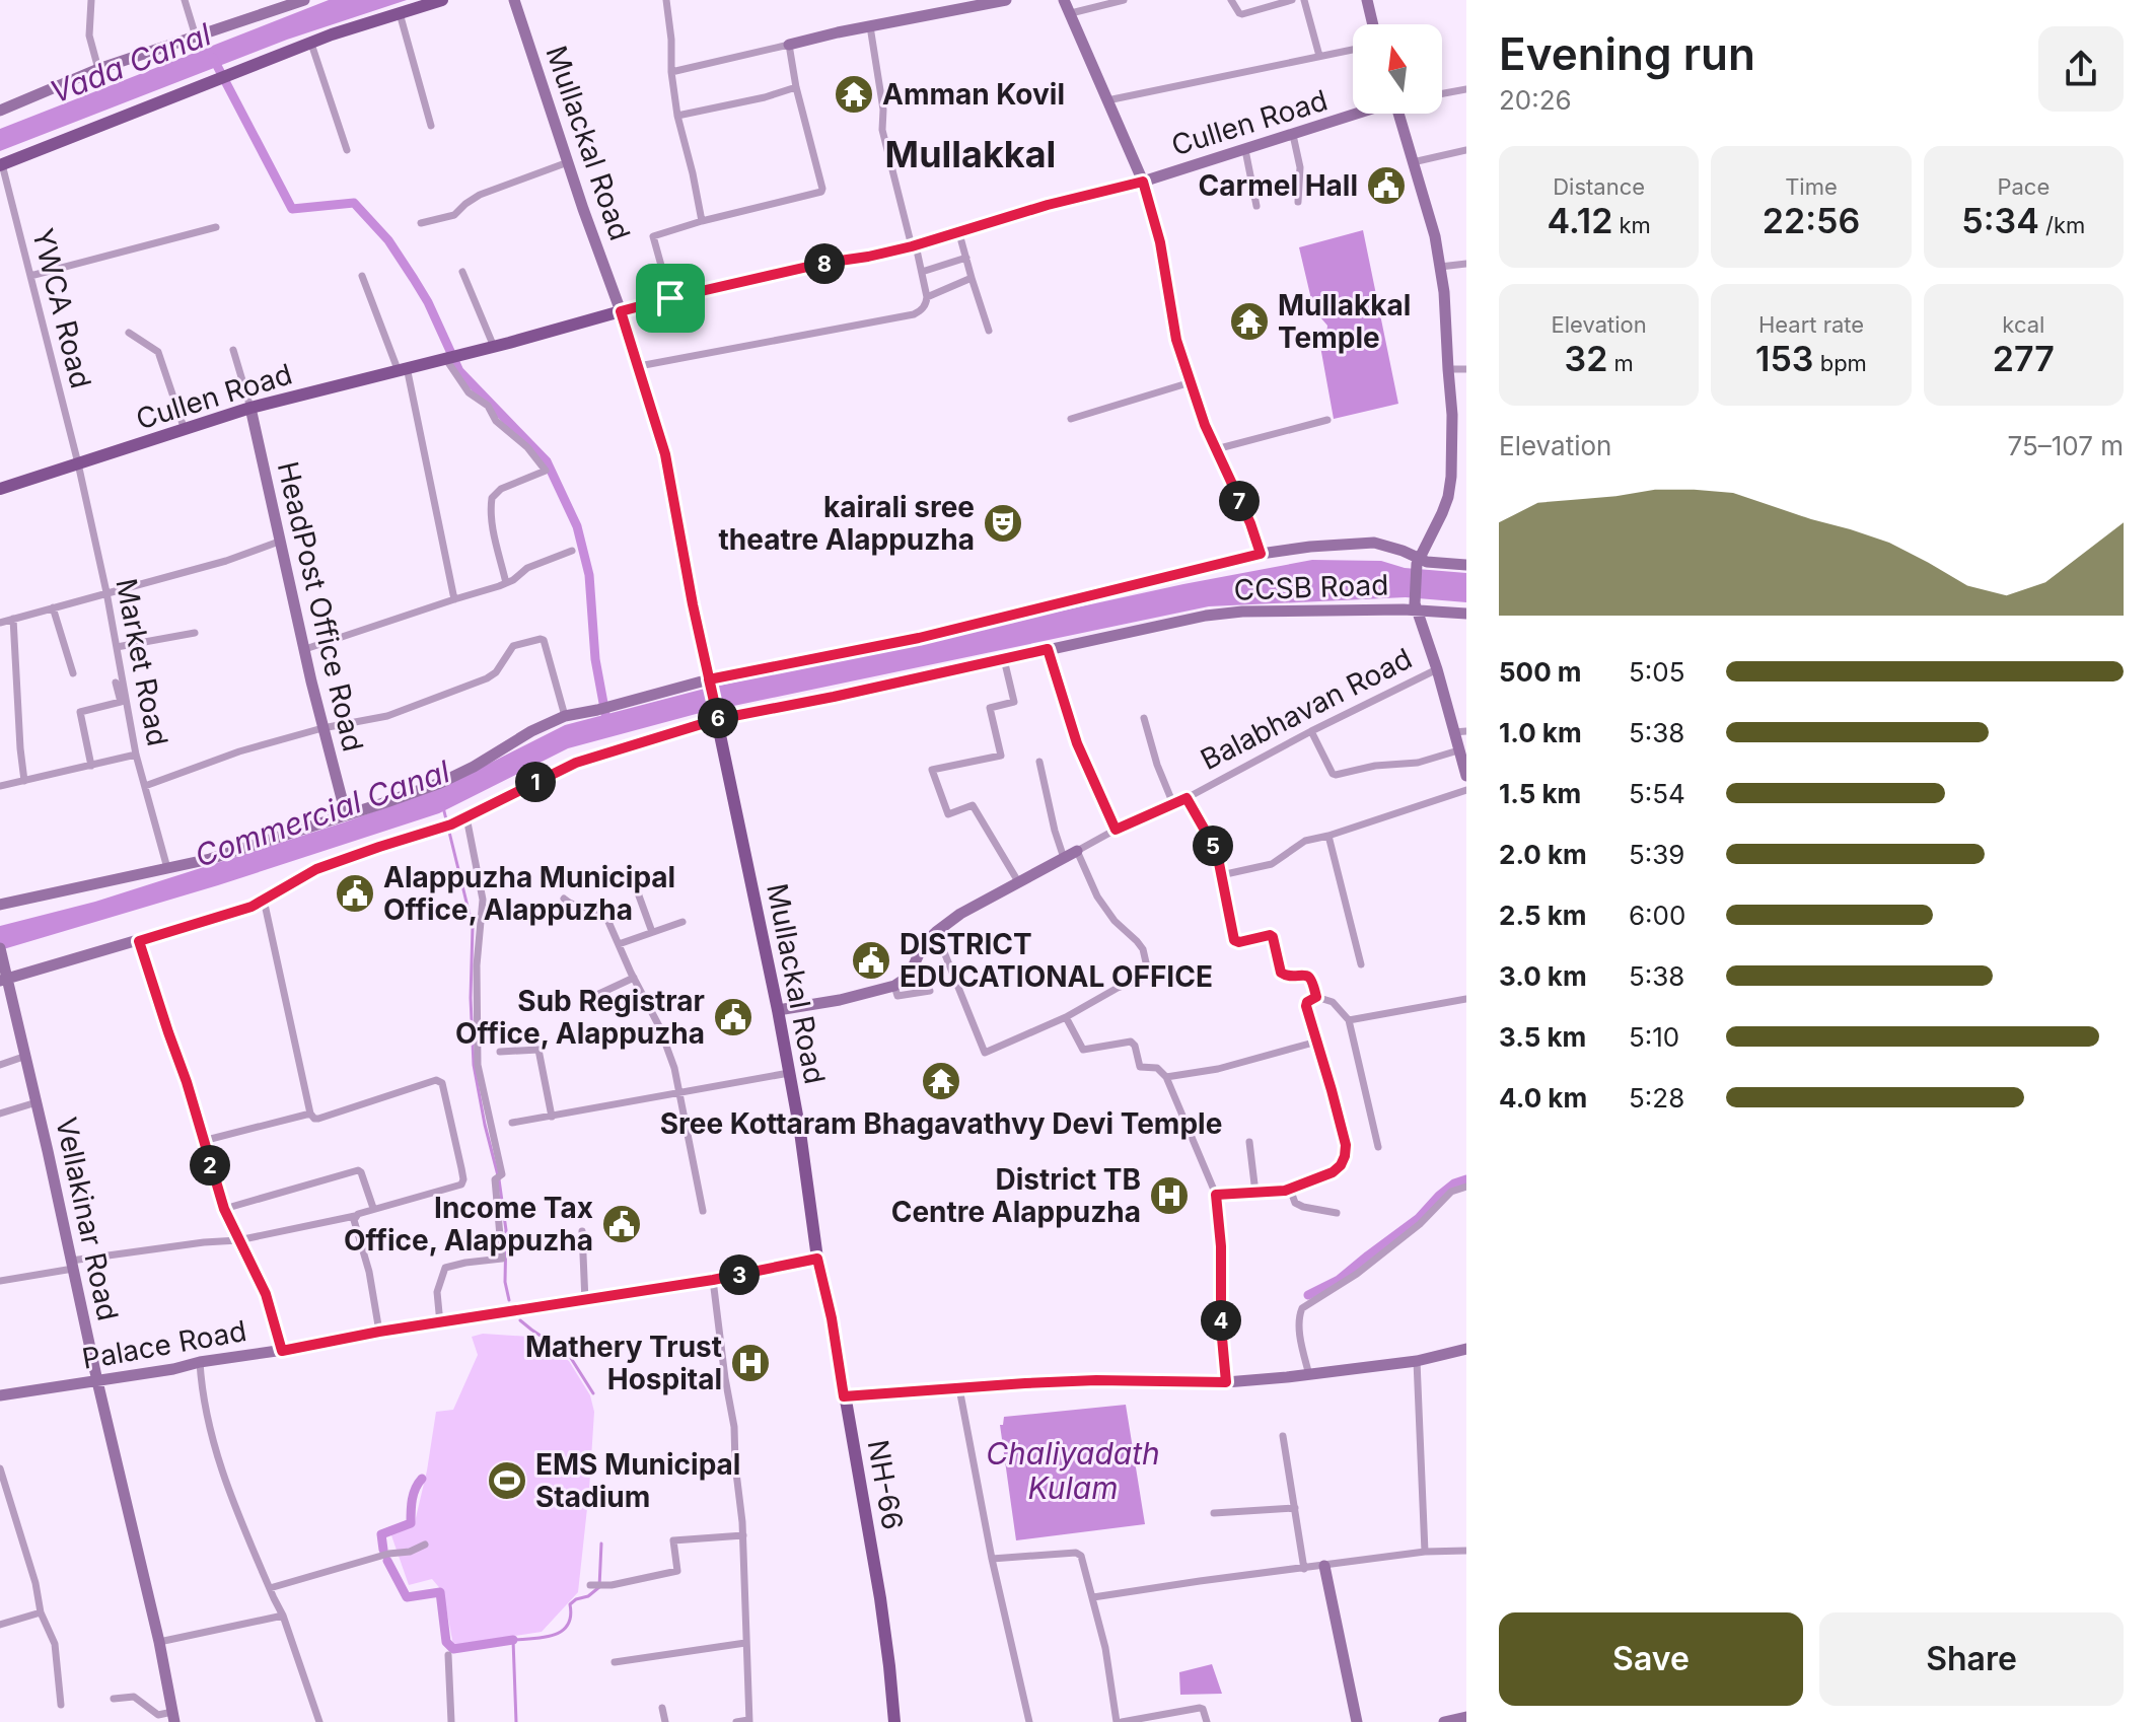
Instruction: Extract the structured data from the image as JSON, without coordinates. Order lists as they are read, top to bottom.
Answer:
{
  "streets": {
    "main road": [
      "Cullen Road",
      "Mullackal Road",
      "CCSB Road",
      "HeadPost Office Road",
      "Balabhavan Road",
      "Vellakinar Road",
      "Palace Road",
      "NH-66"
    ],
    "street": ["YWCA Road", "Market Road"]
  },
  "crossings": [
    ["Cullen Road", "Mullackal Road"],
    ["Cullen Road", "YWCA Road"],
    ["Cullen Road", "HeadPost Office Road"],
    ["Cullen Road", "Market Road"],
    ["Mullackal Road", "CCSB Road"],
    ["Mullackal Road", "Palace Road"],
    ["Mullackal Road", "NH-66"],
    ["YWCA Road", "Market Road"],
    ["CCSB Road", "Vellakinar Road"],
    ["Vellakinar Road", "Palace Road"],
    ["Palace Road", "NH-66"]
  ],
  "districts": ["Mullakkal"],
  "water": ["Vada Canal", "Commercial Canal", "Chaliyadath Kulam"],
  "places": {
    "temple": ["Amman Kovil", "Mullakkal Temple", "Sree Kottaram Bhagavathvy Devi Temple"],
    "public building": [
      "Carmel Hall",
      "Alappuzha Municipal Office, Alappuzha",
      "DISTRICT EDUCATIONAL OFFICE",
      "Sub Registrar Office, Alappuzha",
      "Income Tax Office, Alappuzha"
    ],
    "theatre": ["kairali sree theatre Alappuzha"],
    "hospital": ["District TB Centre Alappuzha", "Mathery Trust Hospital"],
    "sports": ["EMS Municipal Stadium"]
  },
  "north": "top",
  "page": {
    "heading": ["Evening run", "20:26"],
    "stats": [
      ["Distance", "4.12 km"],
      ["Time", "22:56"],
      ["Pace", "5:34 /km"],
      ["Elevation", "32 m"],
      ["Heart rate", "153 bpm"],
      ["kcal", "277"]
    ],
    "pins": [
      "8",
      "7",
      "6",
      "1",
      "5",
      "2",
      "3",
      "4"
    ],
    "chart": ["Elevation", "75–107 m"],
    "list": [
      {
        "name": "500 m",
        "note": "5:05"
      },
      {
        "name": "1.0 km",
        "note": "5:38"
      },
      {
        "name": "1.5 km",
        "note": "5:54"
      },
      {
        "name": "2.0 km",
        "note": "5:39"
      },
      {
        "name": "2.5 km",
        "note": "6:00"
      },
      {
        "name": "3.0 km",
        "note": "5:38"
      },
      {
        "name": "3.5 km",
        "note": "5:10"
      },
      {
        "name": "4.0 km",
        "note": "5:28"
      }
    ],
    "buttons": ["Save", "Share"]
  }
}
